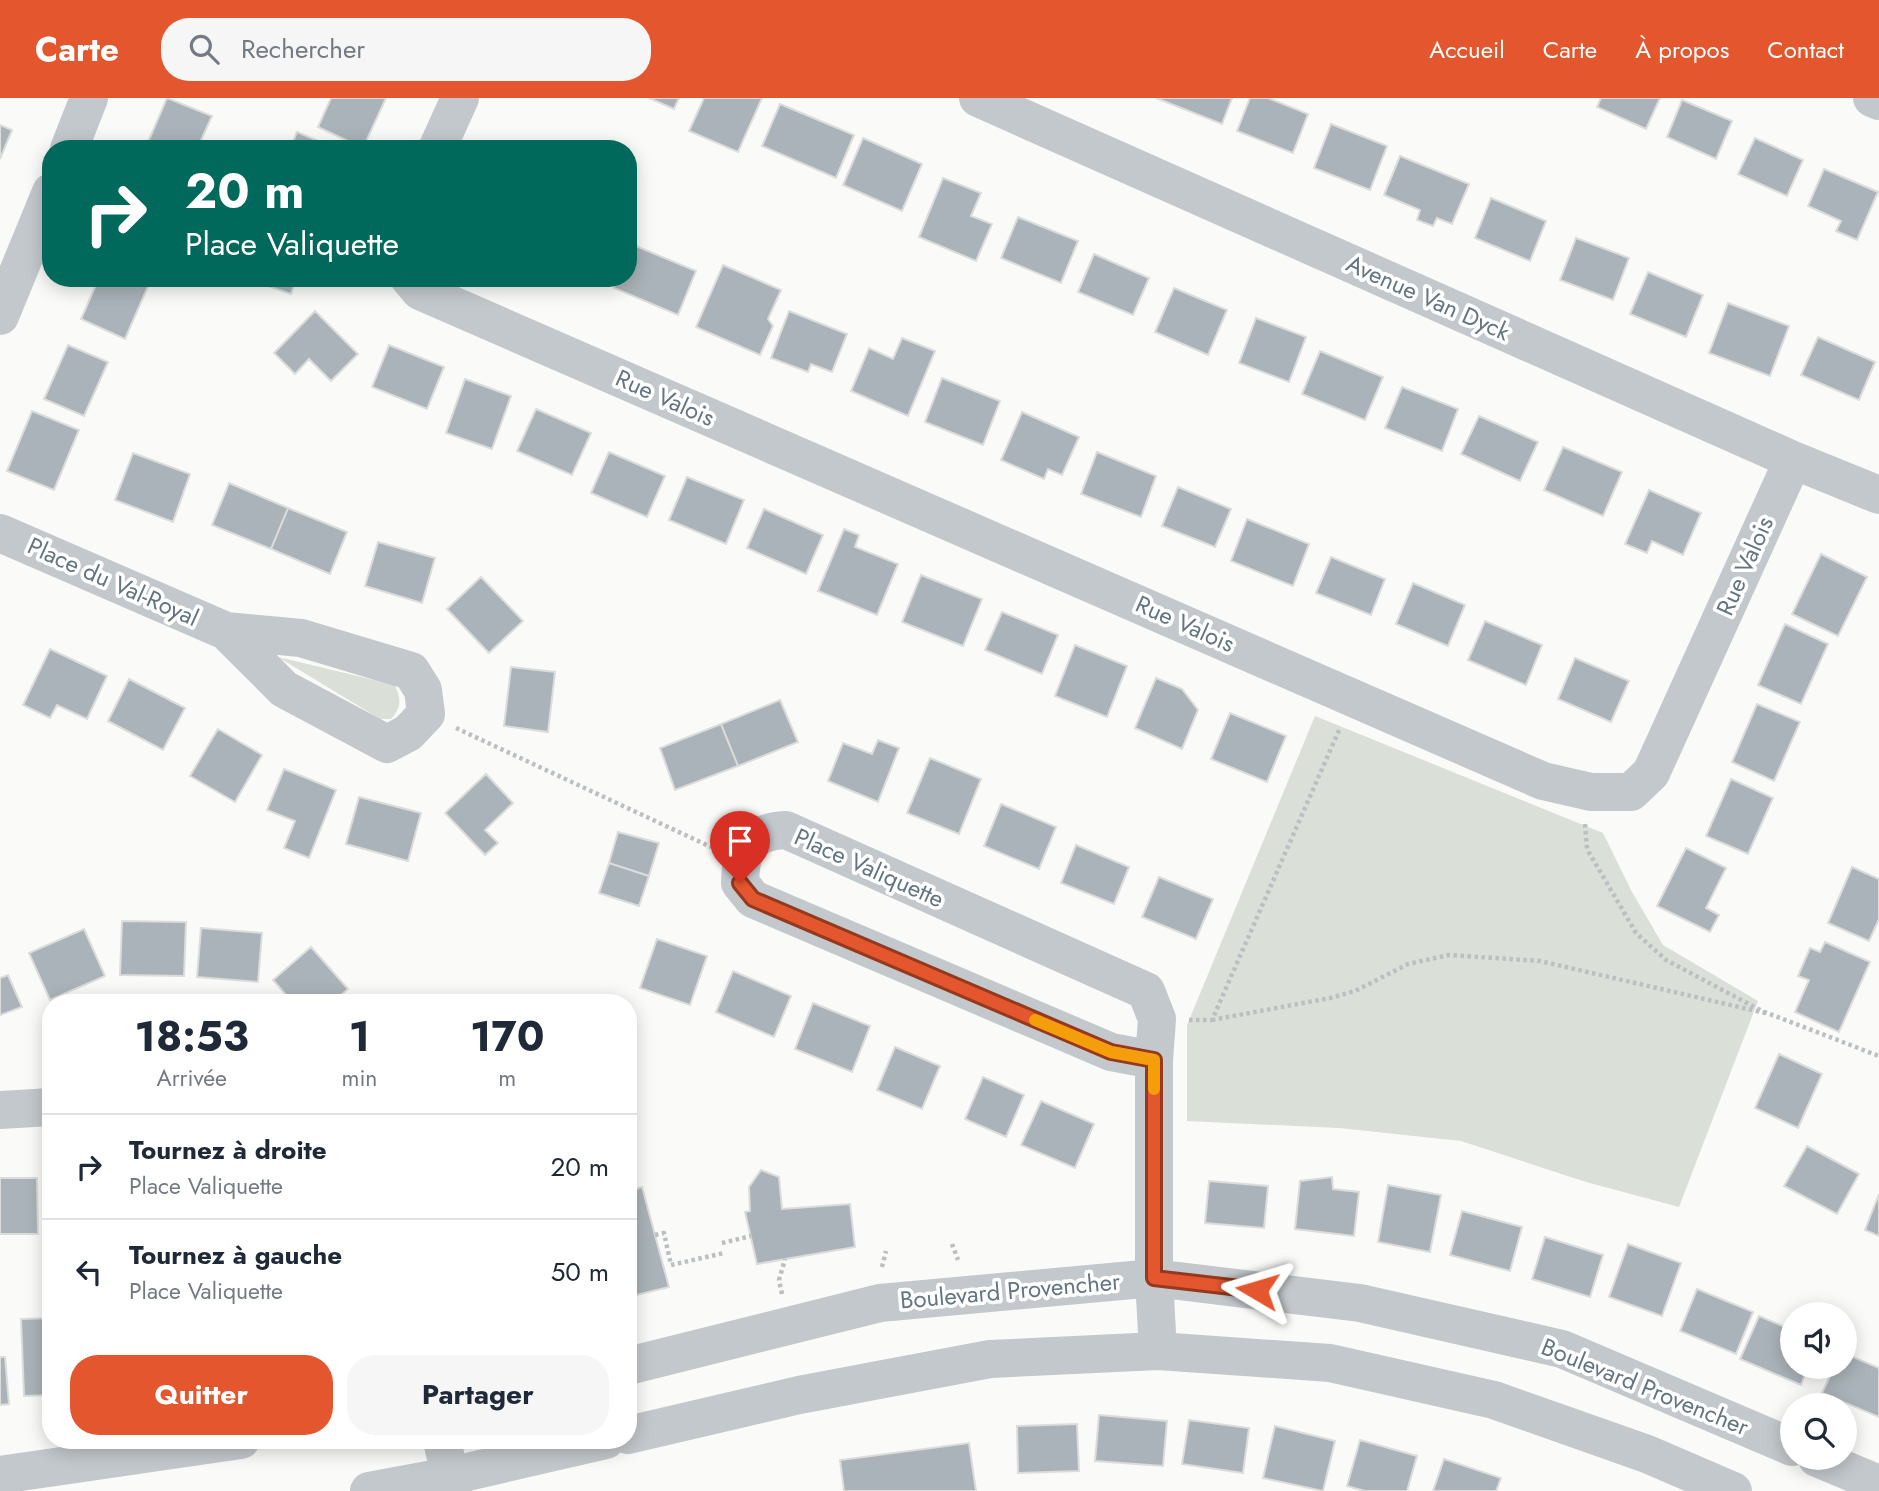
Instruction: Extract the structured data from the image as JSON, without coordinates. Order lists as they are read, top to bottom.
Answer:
{
  "streets": {
    "street": [
      "Avenue Van Dyck",
      "Rue Valois",
      "Place du Val-Royal",
      "Place Valiquette",
      "Boulevard Provencher"
    ]
  },
  "crossings": [
    ["Avenue Van Dyck", "Rue Valois"],
    ["Place Valiquette", "Boulevard Provencher"]
  ],
  "page": {
    "header": "Carte",
    "search": "Rechercher",
    "nav": [
      "Accueil",
      "Carte",
      "À propos",
      "Contact"
    ],
    "turn": ["20 m", "Place Valiquette"],
    "eta": [
      "18:53",
      "Arrivée",
      "1",
      "min",
      "170",
      "m"
    ],
    "list": [
      {
        "name": "Tournez à droite",
        "note": "Place Valiquette",
        "value": "20 m"
      },
      {
        "name": "Tournez à gauche",
        "note": "Place Valiquette",
        "value": "50 m"
      }
    ],
    "buttons": ["Quitter", "Partager"]
  }
}
